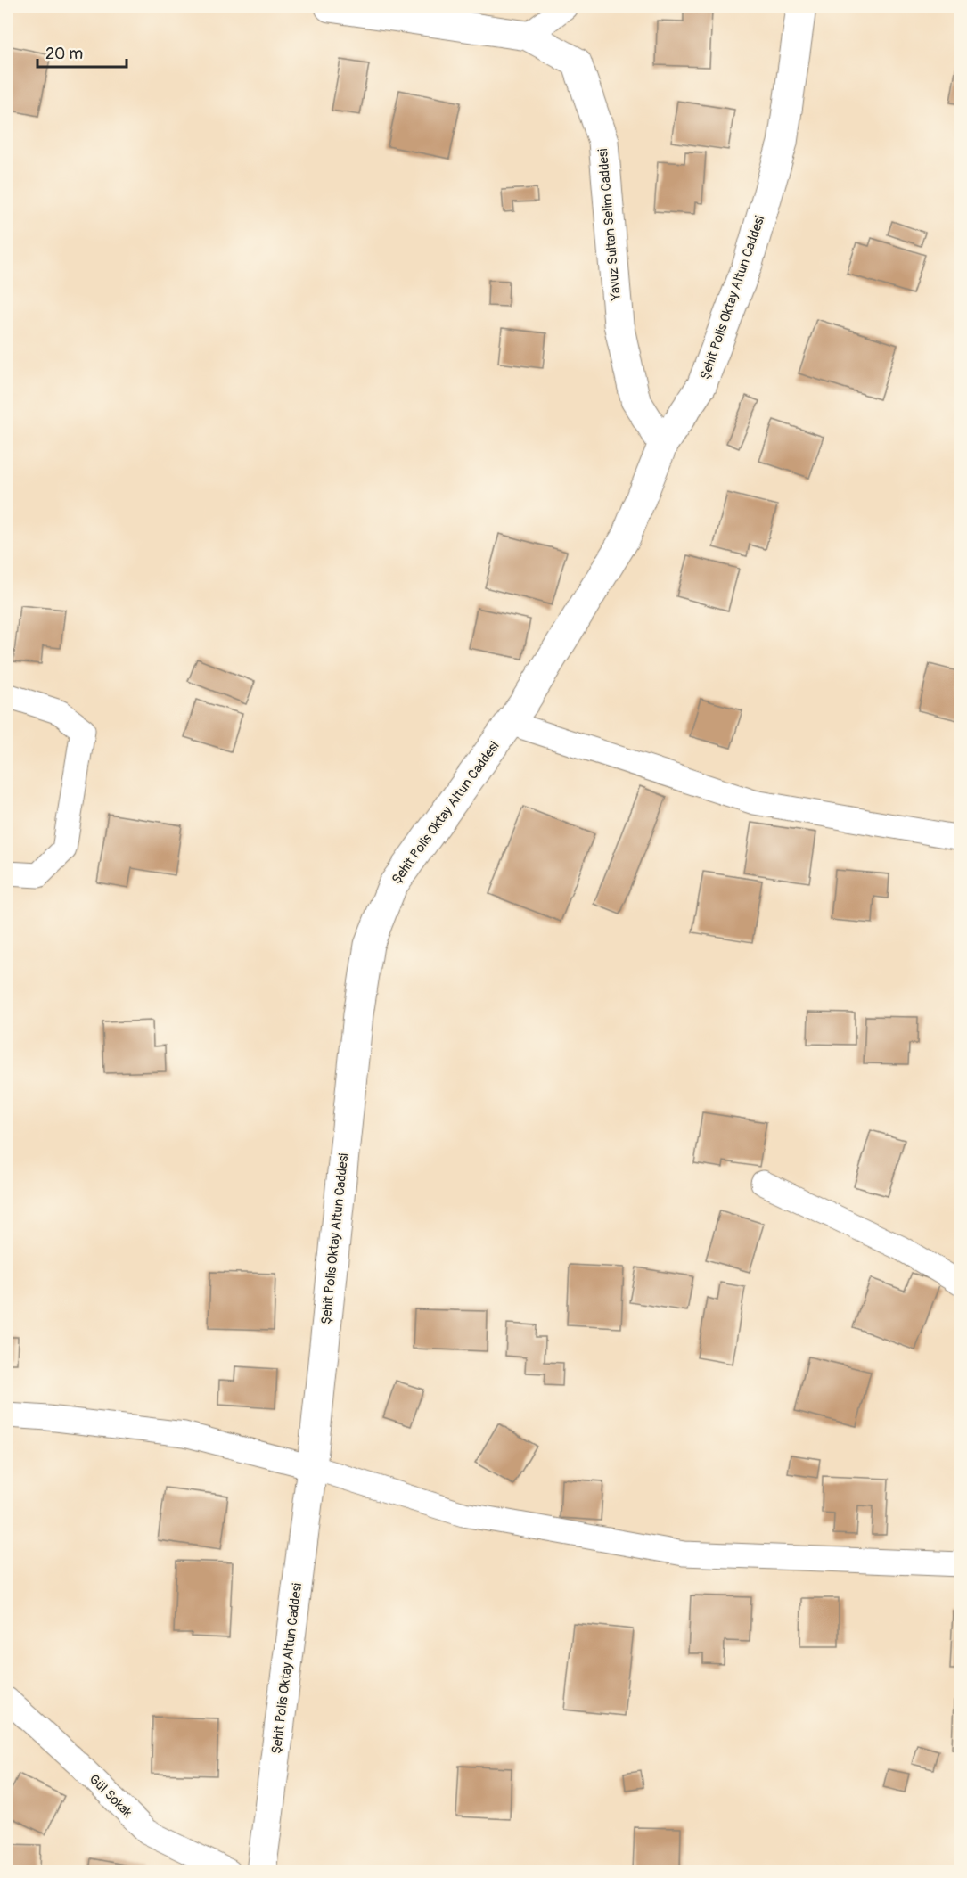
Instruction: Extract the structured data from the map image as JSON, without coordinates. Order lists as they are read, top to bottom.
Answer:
{
  "streets": {
    "street": ["Yavuz Sultan Selim Caddesi", "Şehit Polis Oktay Altun Caddesi", "Gül Sokak"]
  },
  "crossings": [
    ["Yavuz Sultan Selim Caddesi", "Şehit Polis Oktay Altun Caddesi"]
  ],
  "scale_bar": "20 m"
}
